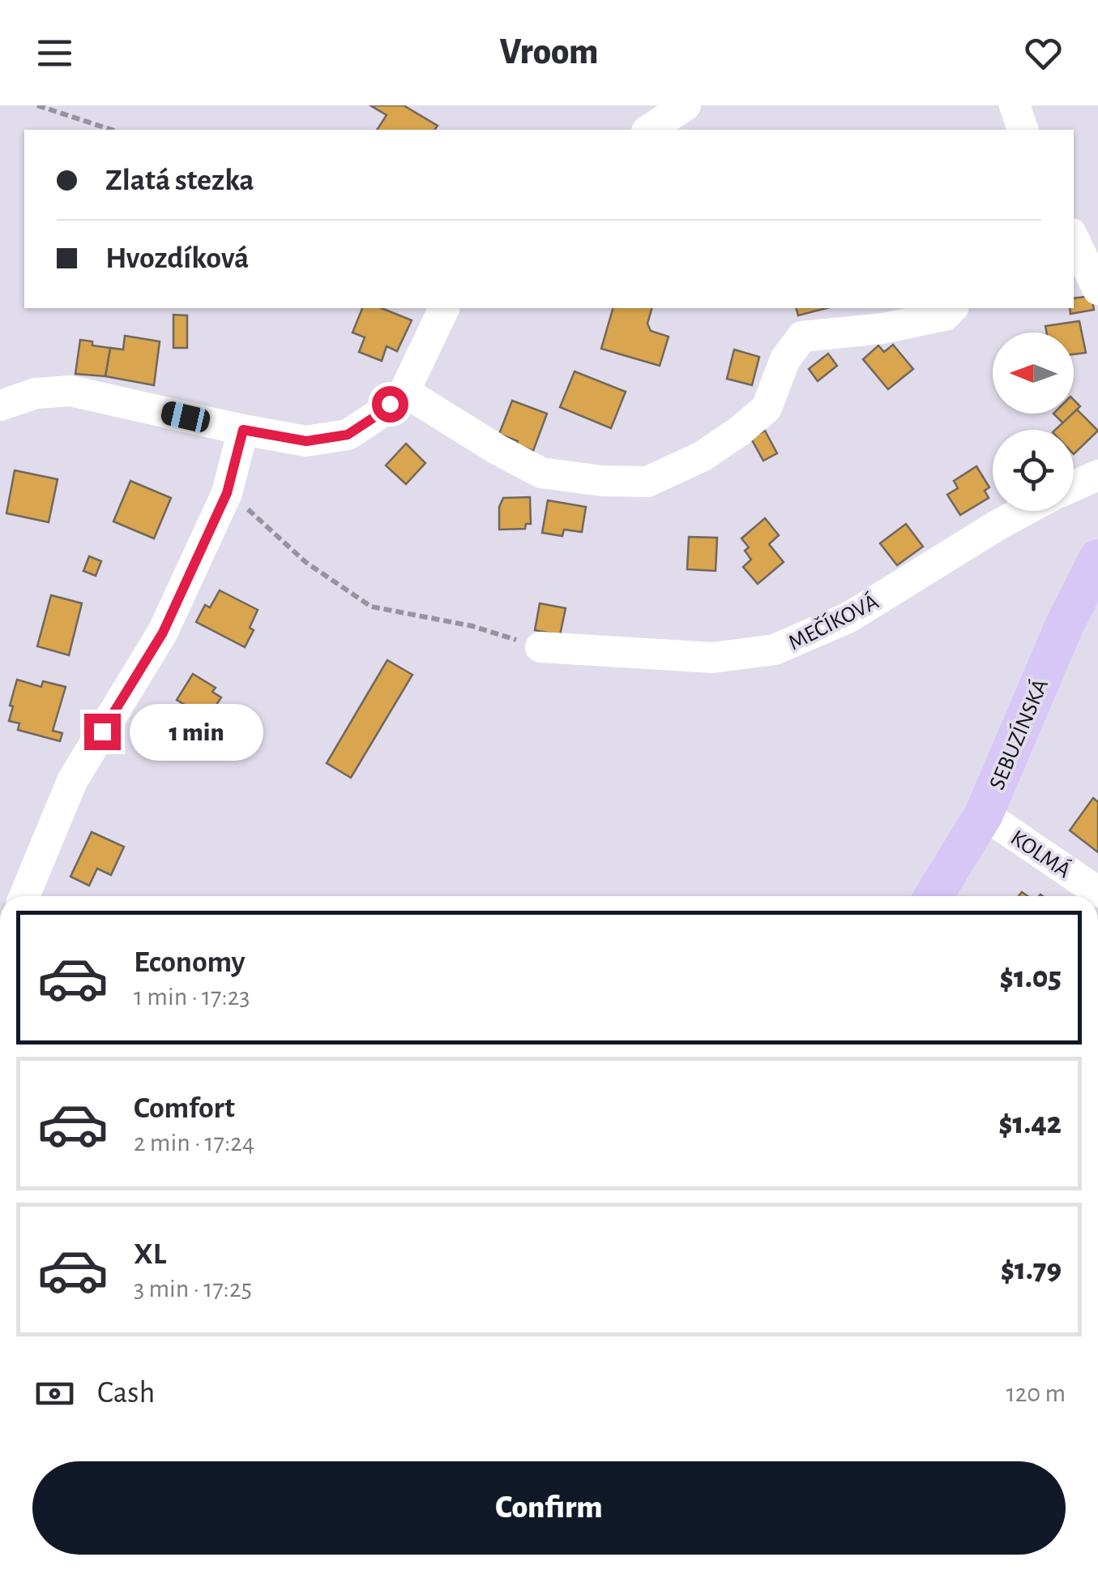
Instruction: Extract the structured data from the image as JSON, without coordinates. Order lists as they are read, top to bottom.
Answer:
{
  "streets": {
    "main road": ["SEBUZÍNSKÁ"],
    "street": ["MEČÍKOVÁ", "KOLMÁ"]
  },
  "crossings": [
    ["SEBUZÍNSKÁ", "KOLMÁ"]
  ],
  "north": "left",
  "page": {
    "header": "Vroom",
    "banner": ["Zlatá stezka", "Hvozdíková"],
    "bubble": "1 min",
    "list": [
      {
        "name": "Economy",
        "note": "1 min · 17:23",
        "value": "$1.05"
      },
      {
        "name": "Comfort",
        "note": "2 min · 17:24",
        "value": "$1.42"
      },
      {
        "name": "XL",
        "note": "3 min · 17:25",
        "value": "$1.79"
      }
    ],
    "pay": ["Cash", "120 m"],
    "buttons": "Confirm"
  }
}
